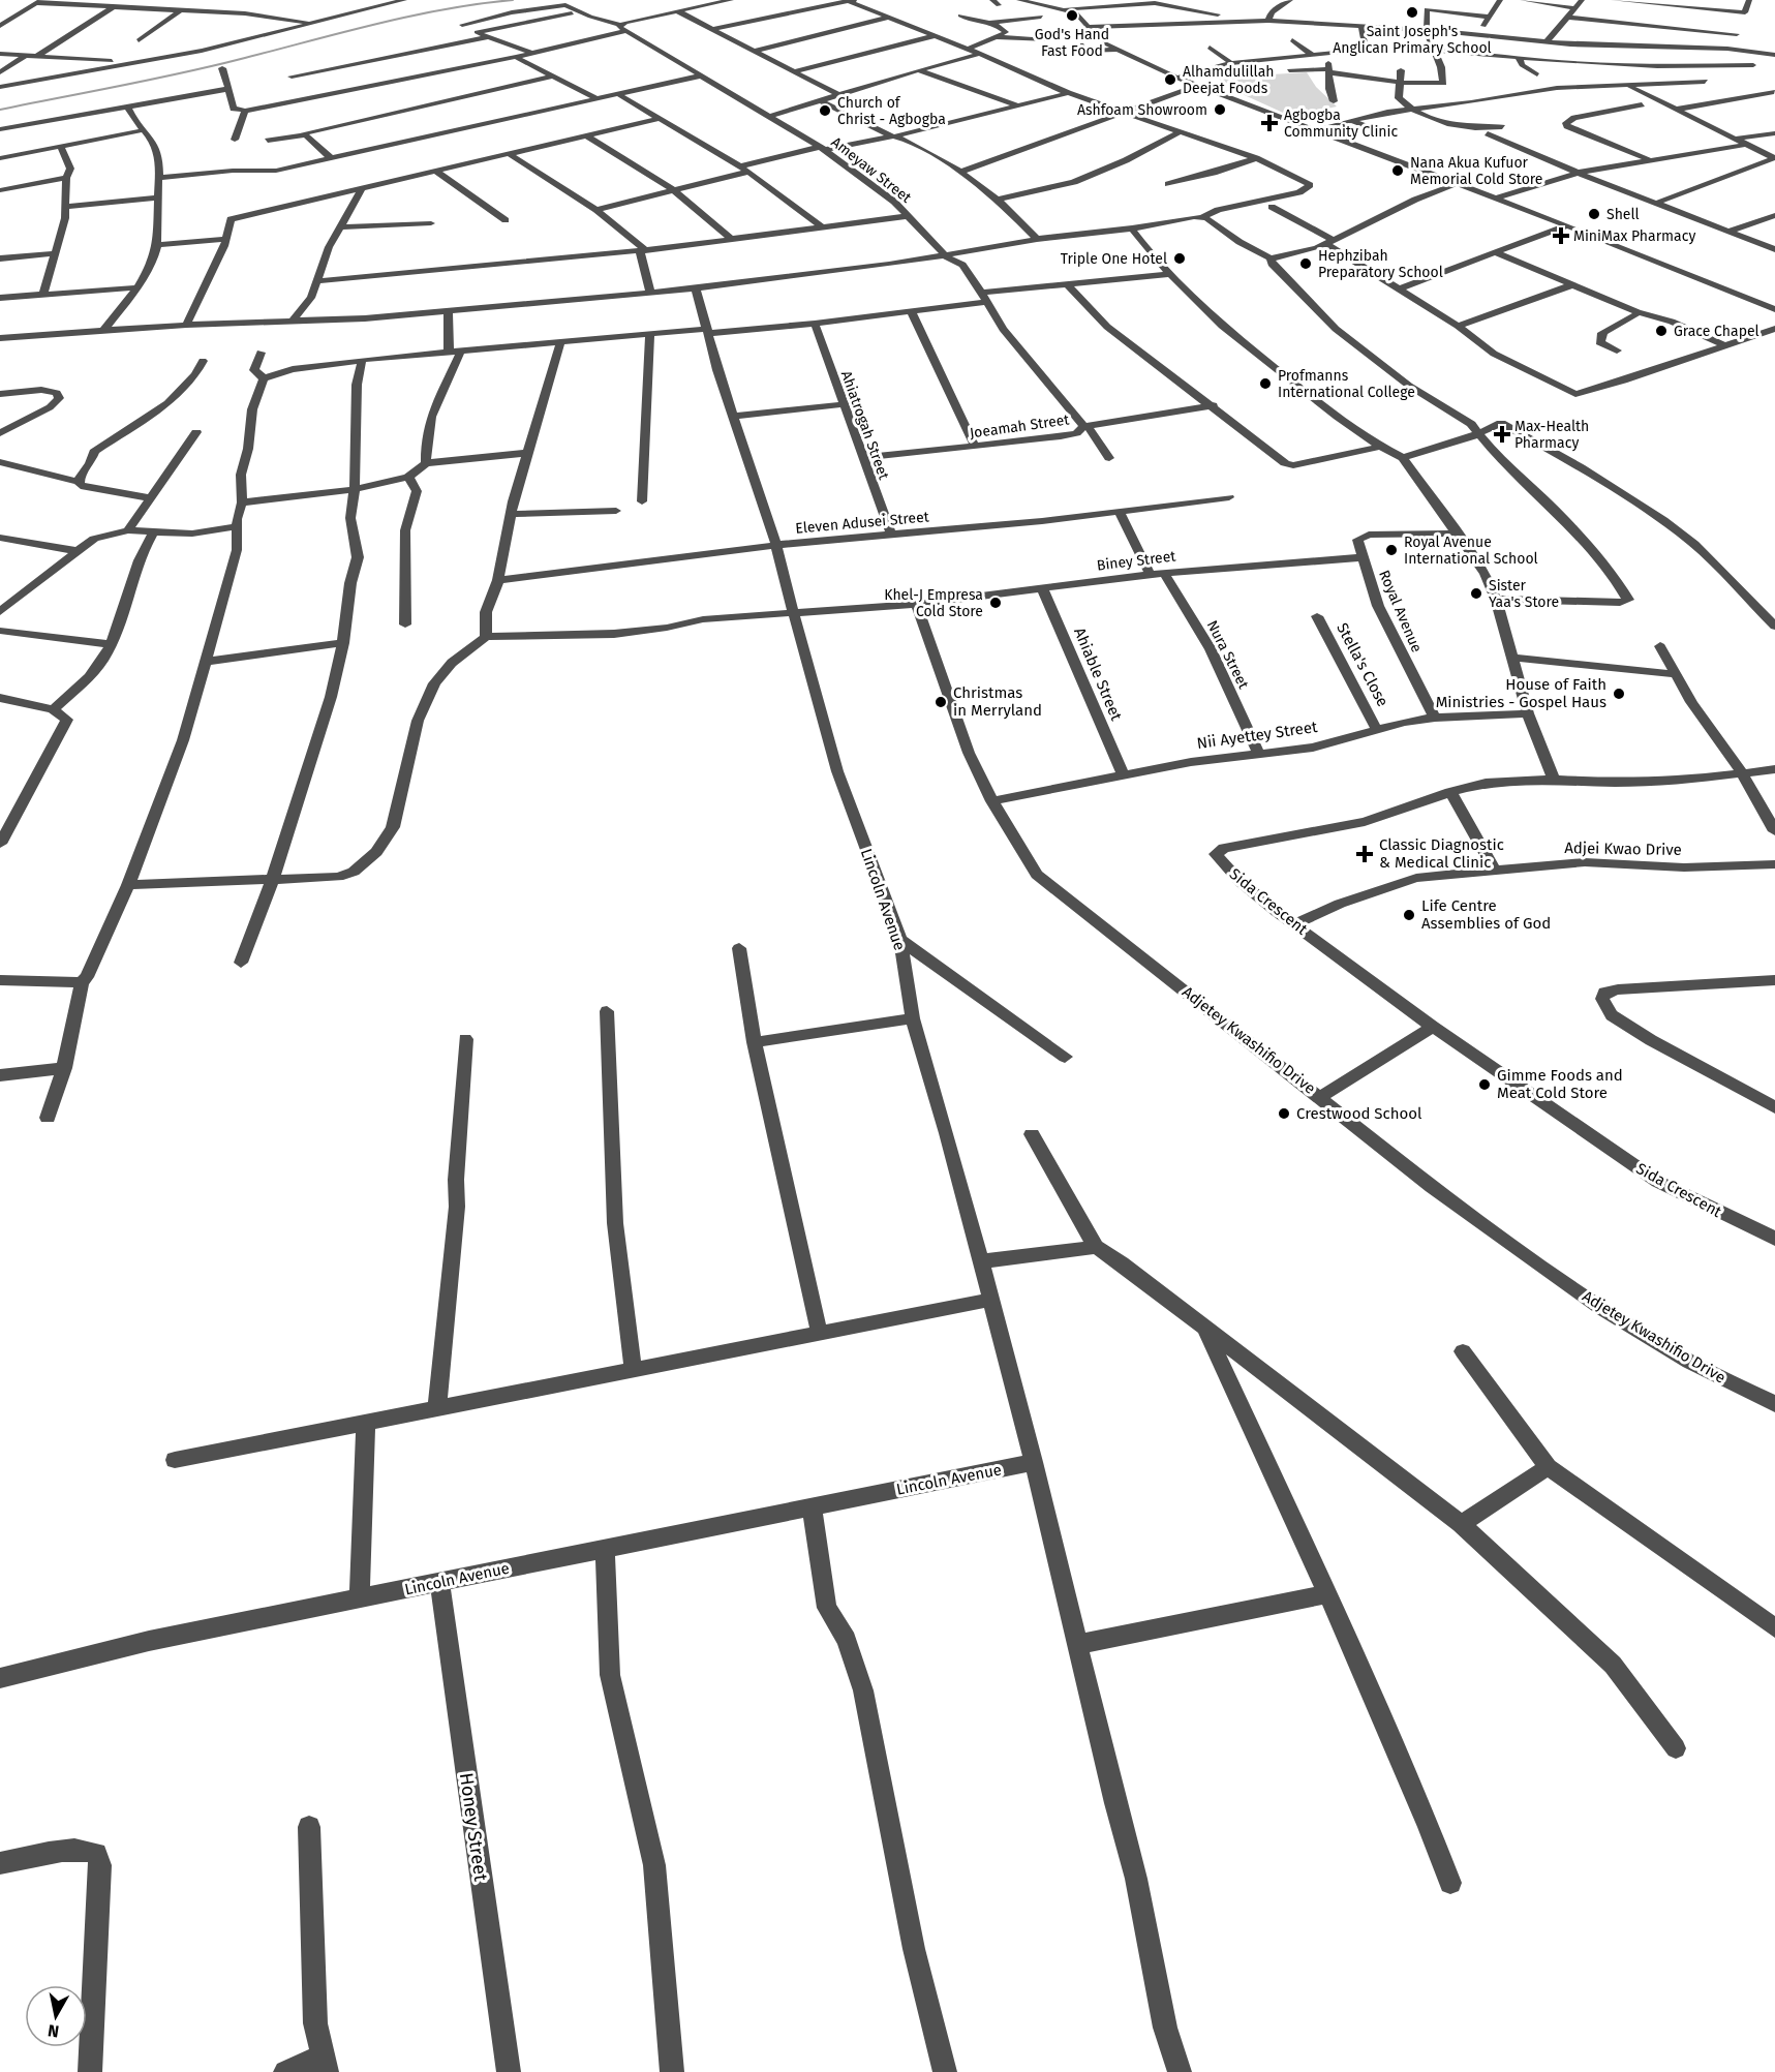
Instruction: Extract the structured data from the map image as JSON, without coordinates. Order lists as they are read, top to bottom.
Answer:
{
  "streets": {
    "street": [
      "Ameyaw Street",
      "Ahiatrogah Street",
      "Joeamah Street",
      "Eleven Adusei Street",
      "Biney Street",
      "Royal Avenue",
      "Nura Street",
      "Stella's Close",
      "Ahiable Street",
      "Nii Ayettey Street",
      "Adjei Kwao Drive",
      "Lincoln Avenue",
      "Sida Crescent",
      "Adjetey Kwashifio Drive",
      "Honey Street"
    ]
  },
  "crossings": [
    ["Ameyaw Street", "Joeamah Street"],
    ["Ahiatrogah Street", "Joeamah Street"],
    ["Ahiatrogah Street", "Eleven Adusei Street"],
    ["Eleven Adusei Street", "Lincoln Avenue"],
    ["Biney Street", "Royal Avenue"],
    ["Biney Street", "Nura Street"],
    ["Biney Street", "Ahiable Street"],
    ["Biney Street", "Lincoln Avenue"],
    ["Biney Street", "Adjetey Kwashifio Drive"],
    ["Royal Avenue", "Nii Ayettey Street"],
    ["Nura Street", "Nii Ayettey Street"],
    ["Stella's Close", "Nii Ayettey Street"],
    ["Ahiable Street", "Nii Ayettey Street"],
    ["Nii Ayettey Street", "Adjetey Kwashifio Drive"],
    ["Adjei Kwao Drive", "Sida Crescent"],
    ["Lincoln Avenue", "Honey Street"]
  ],
  "places": {
    "other": [
      "Saint Joseph's Anglican Primary School",
      "God's Hand Fast Food",
      "Alhamdulillah Deejat Foods",
      "Ashfoam Showroom",
      "Church of Christ - Agbogba",
      "Nana Akua Kufuor Memorial Cold Store",
      "Shell",
      "Triple One Hotel",
      "Hephzibah Preparatory School",
      "Grace Chapel",
      "Profmanns International College",
      "Royal Avenue International School",
      "Sister Yaa's Store",
      "Khel-J Empresa Cold Store",
      "House of Faith Ministries - Gospel Haus",
      "Christmas in Merryland",
      "Life Centre Assemblies of God",
      "Gimme Foods and Meat Cold Store",
      "Crestwood School"
    ],
    "health": [
      "Agbogba Community Clinic",
      "MiniMax Pharmacy",
      "Max-Health Pharmacy",
      "Classic Diagnostic & Medical Clinic"
    ]
  },
  "north": "bottom"
}
